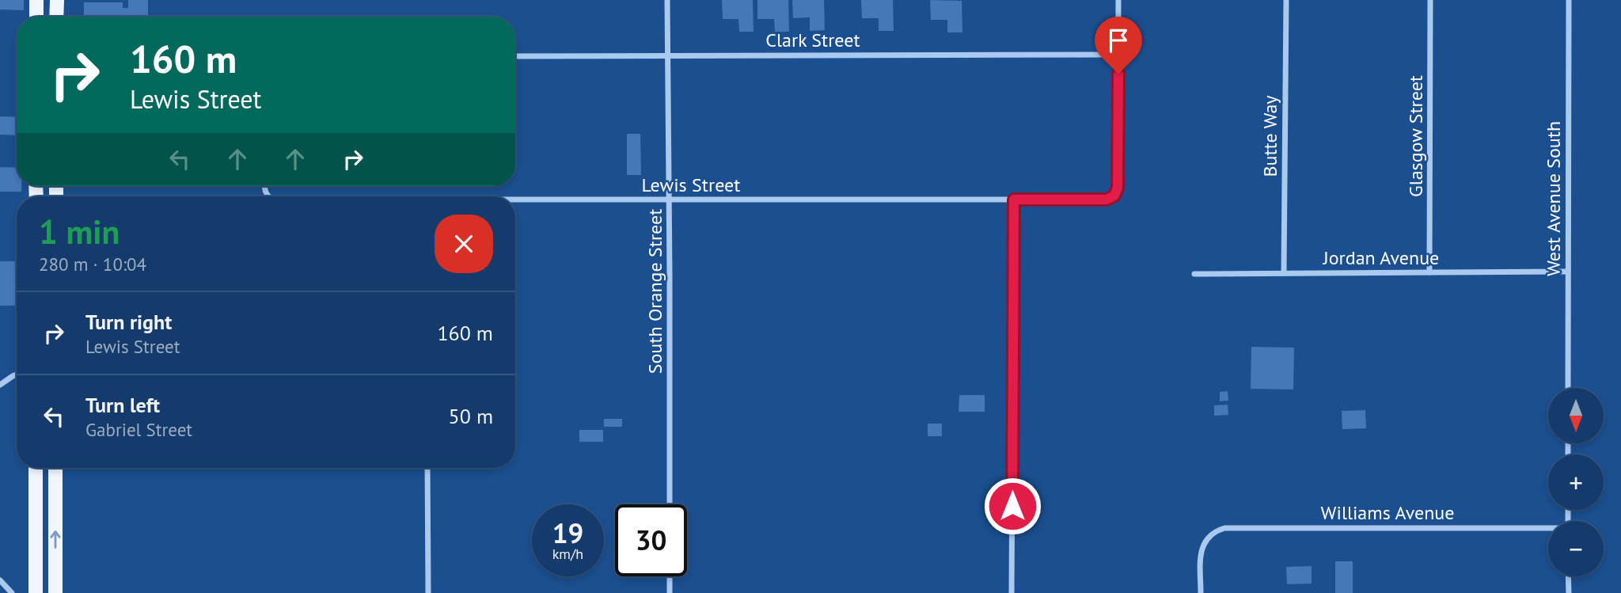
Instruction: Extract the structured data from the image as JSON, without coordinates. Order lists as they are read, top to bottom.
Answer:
{
  "streets": {
    "street": [
      "Clark Street",
      "Butte Way",
      "Glasgow Street",
      "Lewis Street",
      "West Avenue South",
      "Jordan Avenue",
      "South Orange Street",
      "Williams Avenue"
    ]
  },
  "crossings": [
    ["Clark Street", "Lewis Street"],
    ["Clark Street", "South Orange Street"],
    ["Butte Way", "Jordan Avenue"],
    ["Glasgow Street", "Jordan Avenue"],
    ["Lewis Street", "South Orange Street"],
    ["West Avenue South", "Jordan Avenue"]
  ],
  "north": "bottom",
  "page": {
    "turn": ["160 m", "Lewis Street"],
    "heading": ["1 min", "280 m · 10:04"],
    "list": [
      {
        "name": "Turn right",
        "note": "Lewis Street",
        "value": "160 m"
      },
      {
        "name": "Turn left",
        "note": "Gabriel Street",
        "value": "50 m"
      }
    ],
    "map_buttons": ["+", "−"],
    "speed": "19 km/h",
    "limit": "30"
  }
}
